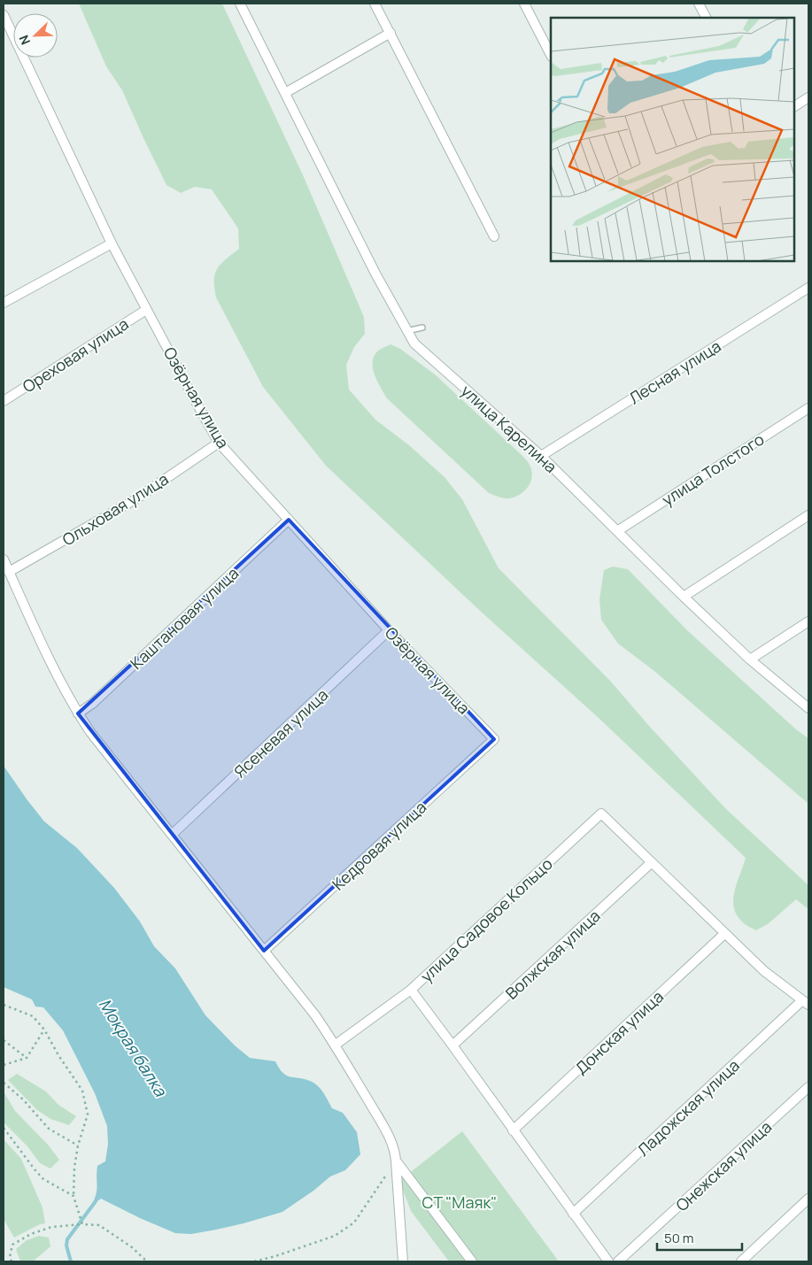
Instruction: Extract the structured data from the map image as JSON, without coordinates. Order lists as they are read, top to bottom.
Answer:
{
  "streets": {
    "street": [
      "Ореховая улица",
      "Лесная улица",
      "Озёрная улица",
      "улица Карелина",
      "улица Толстого",
      "Ольховая улица",
      "Каштановая улица",
      "Ясеневая улица",
      "Кедровая улица",
      "улица Садовое Кольцо",
      "Волжская улица",
      "Донская улица",
      "Ладожская улица",
      "Онежская улица"
    ]
  },
  "crossings": [
    ["Ореховая улица", "Озёрная улица"],
    ["Лесная улица", "улица Карелина"],
    ["Озёрная улица", "Ольховая улица"],
    ["Озёрная улица", "Каштановая улица"],
    ["Озёрная улица", "Ясеневая улица"],
    ["Озёрная улица", "Кедровая улица"],
    ["улица Карелина", "улица Толстого"],
    ["улица Садовое Кольцо", "Волжская улица"],
    ["улица Садовое Кольцо", "Донская улица"],
    ["улица Садовое Кольцо", "Ладожская улица"]
  ],
  "water": ["Мокрая балка"],
  "parks": ["СТ \"Маяк\""],
  "scale_bar": "50 m",
  "north": "bottom left"
}
